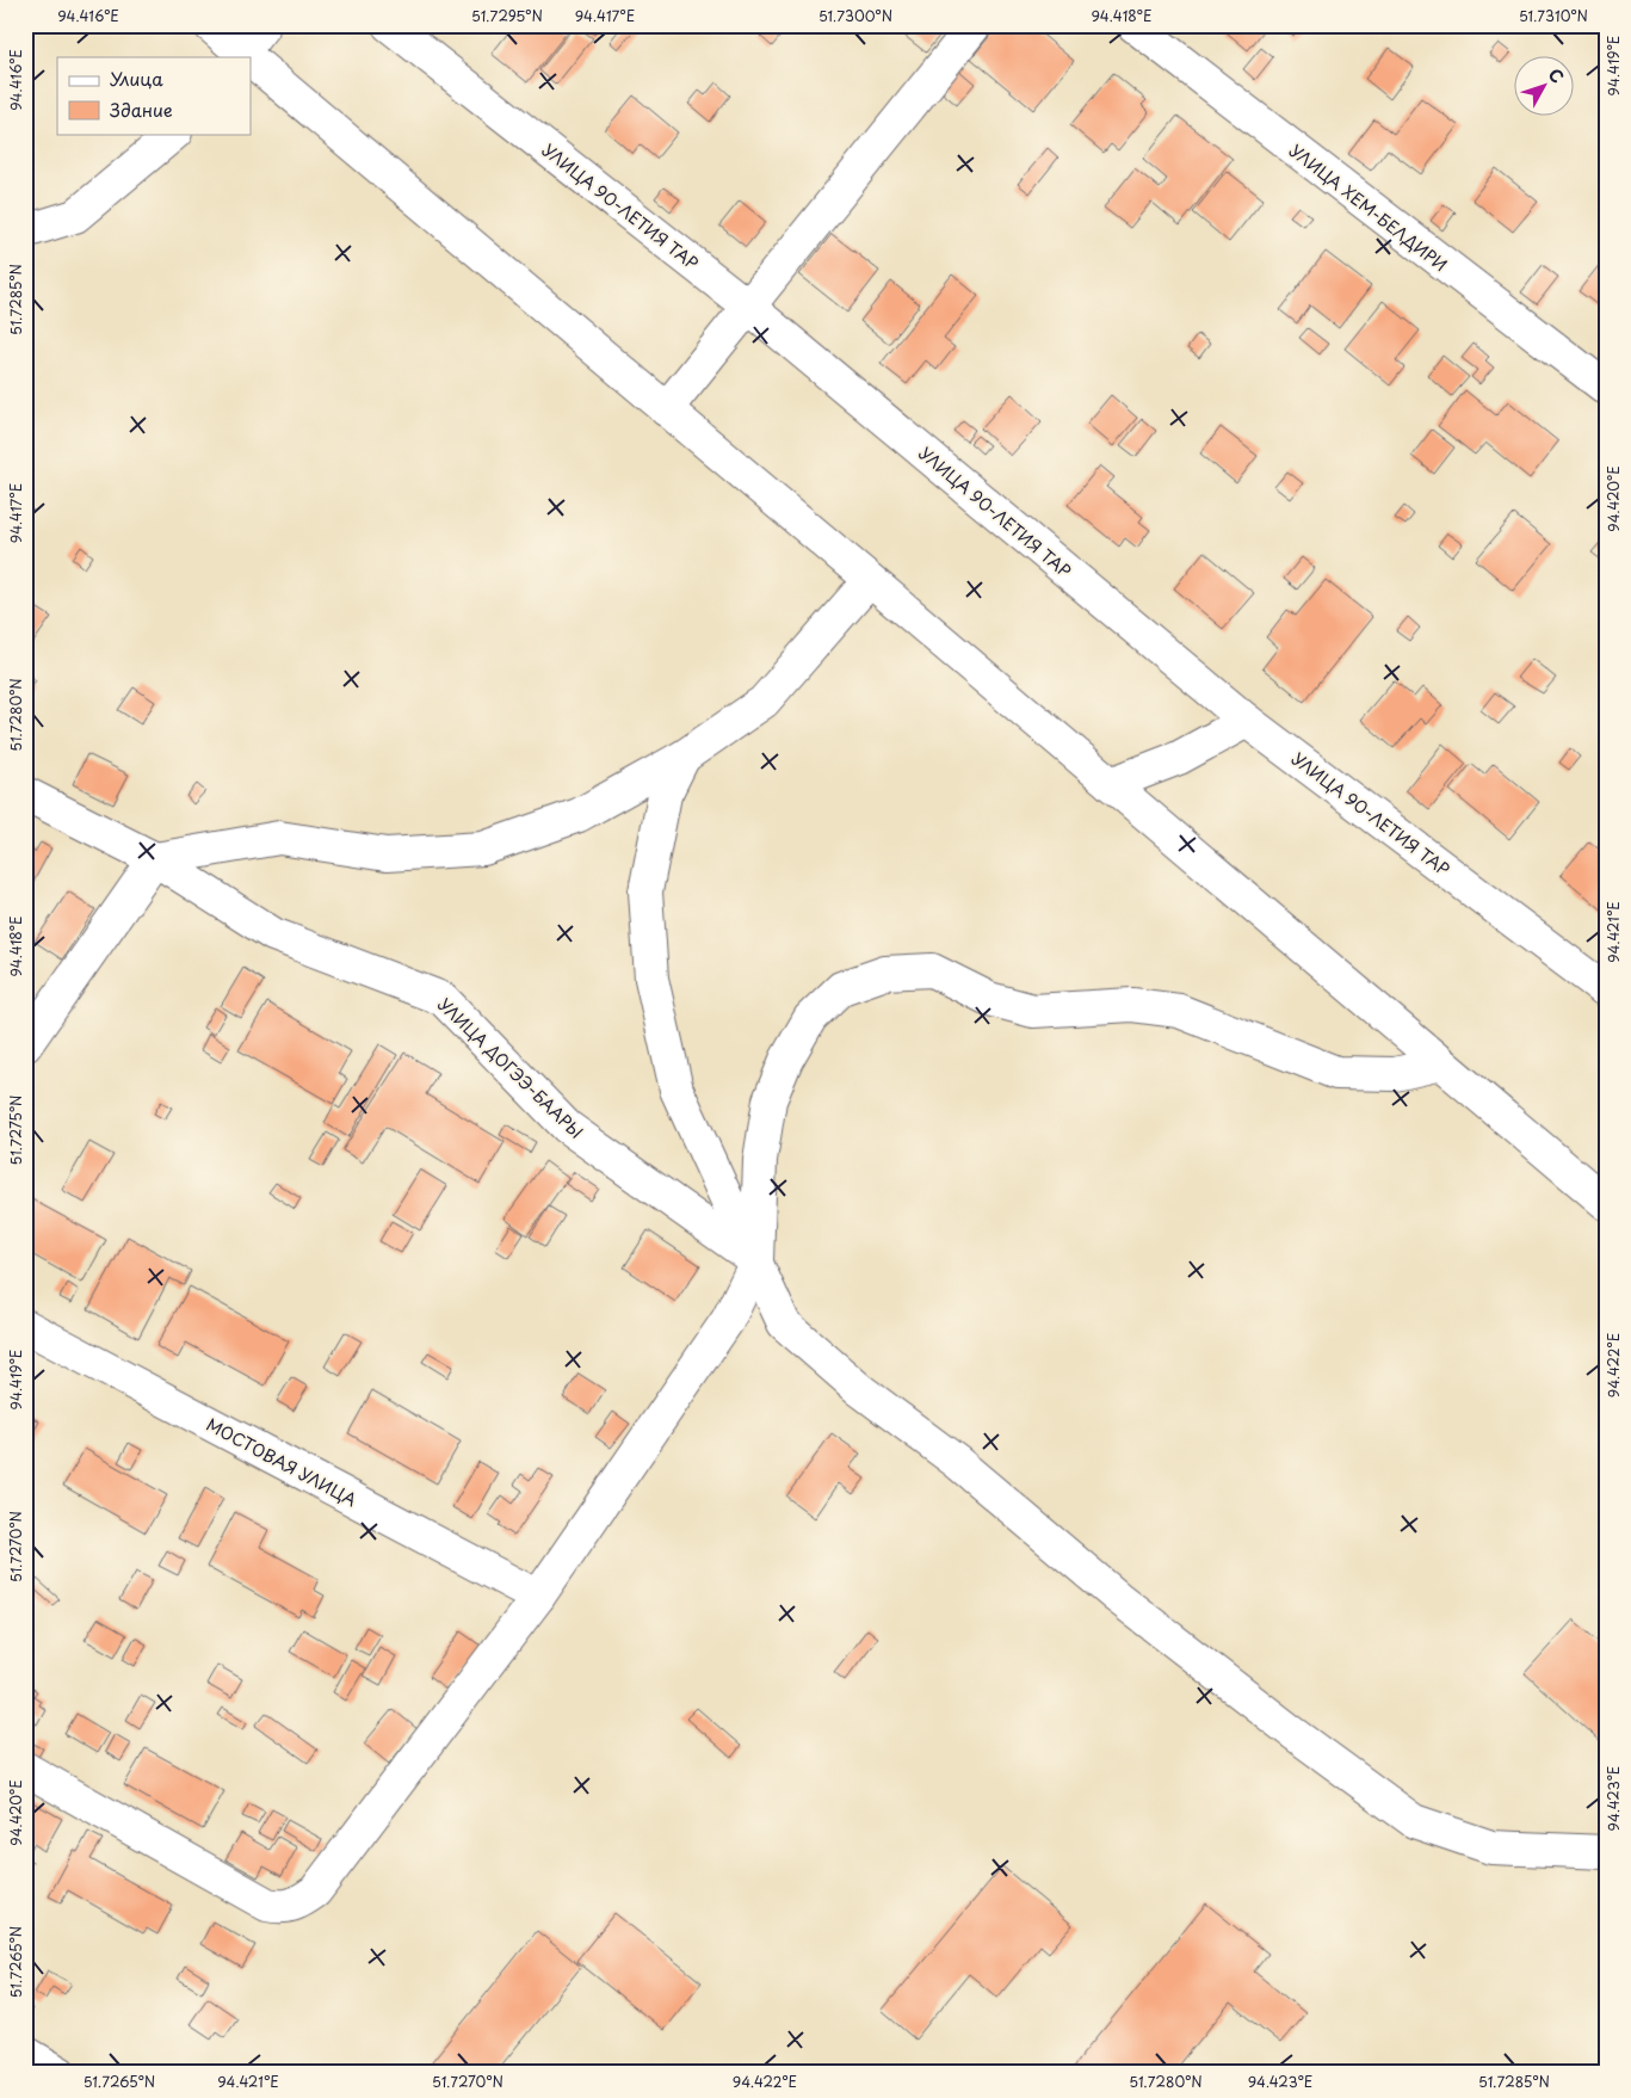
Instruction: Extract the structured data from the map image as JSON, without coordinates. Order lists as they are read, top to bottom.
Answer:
{
  "streets": {
    "street": [
      "УЛИЦА 90-ЛЕТИЯ ТАР",
      "УЛИЦА ХЕМ-БЕЛДИРИ",
      "УЛИЦА ДОГЭЭ-БААРЫ",
      "МОСТОВАЯ УЛИЦА"
    ]
  },
  "legend": ["Улица", "Здание"],
  "north": "top right",
  "coordinates": [
    "94.416°E",
    "51.7295°N",
    "94.417°E",
    "51.7300°N",
    "94.418°E",
    "51.7310°N",
    "94.419°E",
    "51.7285°N",
    "94.420°E",
    "51.7280°N",
    "94.421°E",
    "51.7275°N",
    "94.422°E",
    "51.7270°N",
    "94.423°E",
    "51.7265°N"
  ]
}
